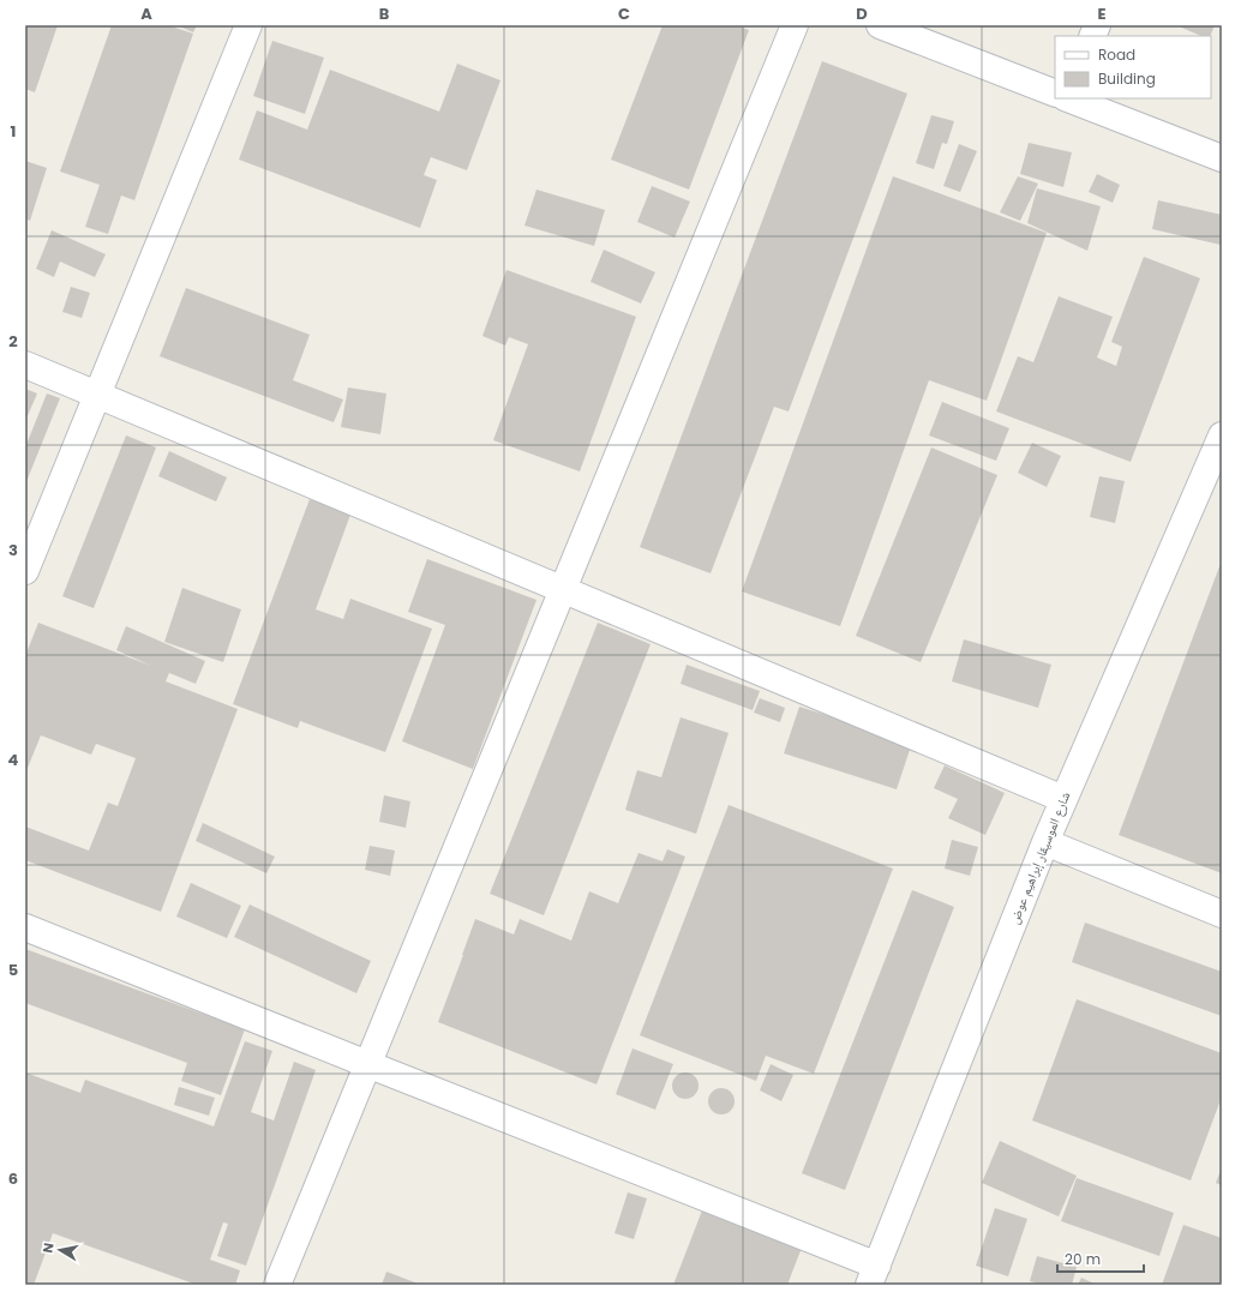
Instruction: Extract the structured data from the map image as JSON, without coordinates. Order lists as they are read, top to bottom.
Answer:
{
  "streets": {
    "street": ["شارع الموسيقار إبراهيم عوض"]
  },
  "legend": ["Road", "Building"],
  "scale_bar": "20 m",
  "north": "left",
  "grid": {
    "columns": [
      "A",
      "B",
      "C",
      "D",
      "E"
    ],
    "rows": [
      "1",
      "2",
      "3",
      "4",
      "5",
      "6"
    ]
  }
}
